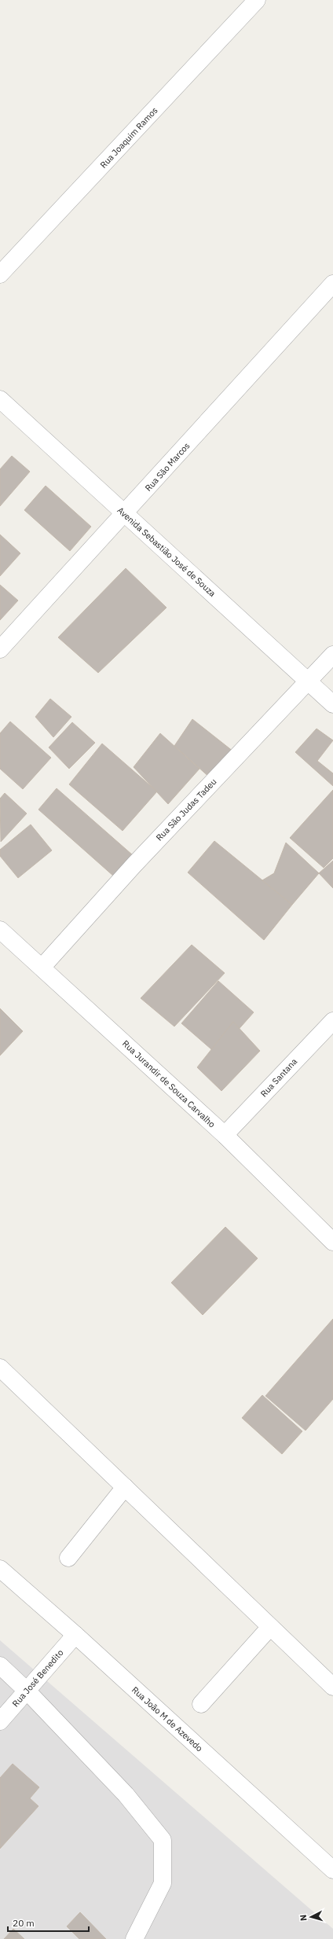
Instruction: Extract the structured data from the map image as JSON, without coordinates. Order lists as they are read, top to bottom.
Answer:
{
  "streets": {
    "street": [
      "Rua Joaquim Ramos",
      "Rua São Marcos",
      "Avenida Sebastião José de Souza",
      "Rua São Judas Tadeu",
      "Rua Santana",
      "Rua Jurandir de Souza Carvalho",
      "Rua José Benedito",
      "Rua João M de Azevedo"
    ]
  },
  "crossings": [
    ["Rua São Marcos", "Avenida Sebastião José de Souza"],
    ["Avenida Sebastião José de Souza", "Rua São Judas Tadeu"],
    ["Rua São Judas Tadeu", "Rua Jurandir de Souza Carvalho"],
    ["Rua Santana", "Rua Jurandir de Souza Carvalho"],
    ["Rua José Benedito", "Rua João M de Azevedo"]
  ],
  "scale_bar": "20 m",
  "north": "left"
}
